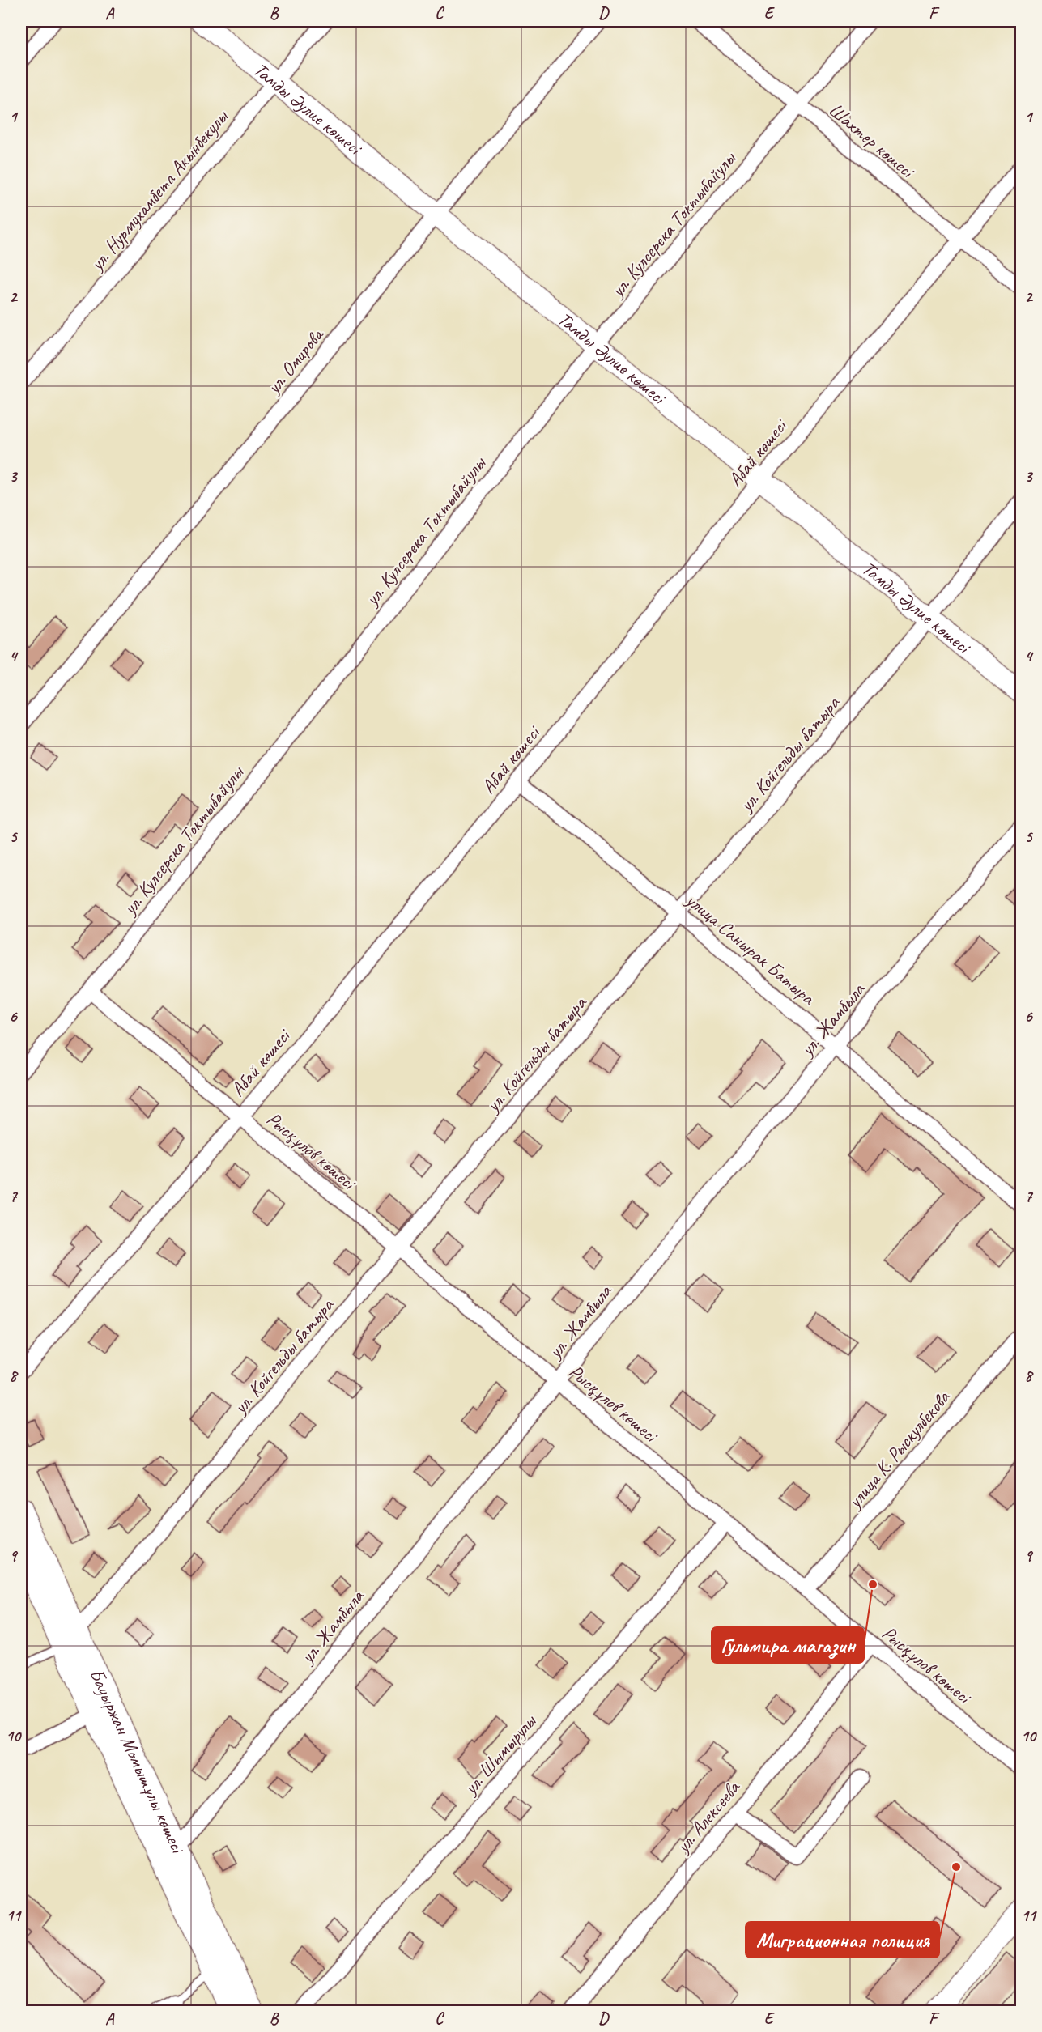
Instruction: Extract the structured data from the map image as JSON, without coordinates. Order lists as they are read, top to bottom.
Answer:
{
  "streets": {
    "street": [
      "Тамды Әулие көшесі",
      "Шахтер көшесі",
      "ул. Нурмухамбета Акынбекулы",
      "ул. Кулсерека Токтыбайулы",
      "ул. Омирова",
      "Абай көшесі",
      "ул. Койгельды батыра",
      "улица Санырак Батыра",
      "ул. Жамбыла",
      "Рысқұлов көшесі",
      "улица К. Рыскулбекова",
      "ул. Шымырулы",
      "Бауыржан Момышұлы көшесі",
      "ул. Алексеева"
    ]
  },
  "crossings": [
    ["Тамды Әулие көшесі", "ул. Нурмухамбета Акынбекулы"],
    ["Тамды Әулие көшесі", "ул. Кулсерека Токтыбайулы"],
    ["Тамды Әулие көшесі", "ул. Омирова"],
    ["Тамды Әулие көшесі", "Абай көшесі"],
    ["Тамды Әулие көшесі", "ул. Койгельды батыра"],
    ["Шахтер көшесі", "ул. Кулсерека Токтыбайулы"],
    ["Шахтер көшесі", "Абай көшесі"],
    ["ул. Кулсерека Токтыбайулы", "Рысқұлов көшесі"],
    ["Абай көшесі", "улица Санырак Батыра"],
    ["Абай көшесі", "Рысқұлов көшесі"],
    ["ул. Койгельды батыра", "улица Санырак Батыра"],
    ["ул. Койгельды батыра", "Рысқұлов көшесі"],
    ["ул. Койгельды батыра", "Бауыржан Момышұлы көшесі"],
    ["улица Санырак Батыра", "ул. Жамбыла"],
    ["ул. Жамбыла", "Рысқұлов көшесі"],
    ["ул. Жамбыла", "Бауыржан Момышұлы көшесі"],
    ["Рысқұлов көшесі", "улица К. Рыскулбекова"],
    ["Рысқұлов көшесі", "ул. Шымырулы"],
    ["Рысқұлов көшесі", "ул. Алексеева"]
  ],
  "places": ["Гульмира магазин", "Миграционная полиция"],
  "grid": {
    "columns": [
      "A",
      "B",
      "C",
      "D",
      "E",
      "F"
    ],
    "rows": [
      "1",
      "2",
      "3",
      "4",
      "5",
      "6",
      "7",
      "8",
      "9",
      "10",
      "11"
    ]
  }
}
